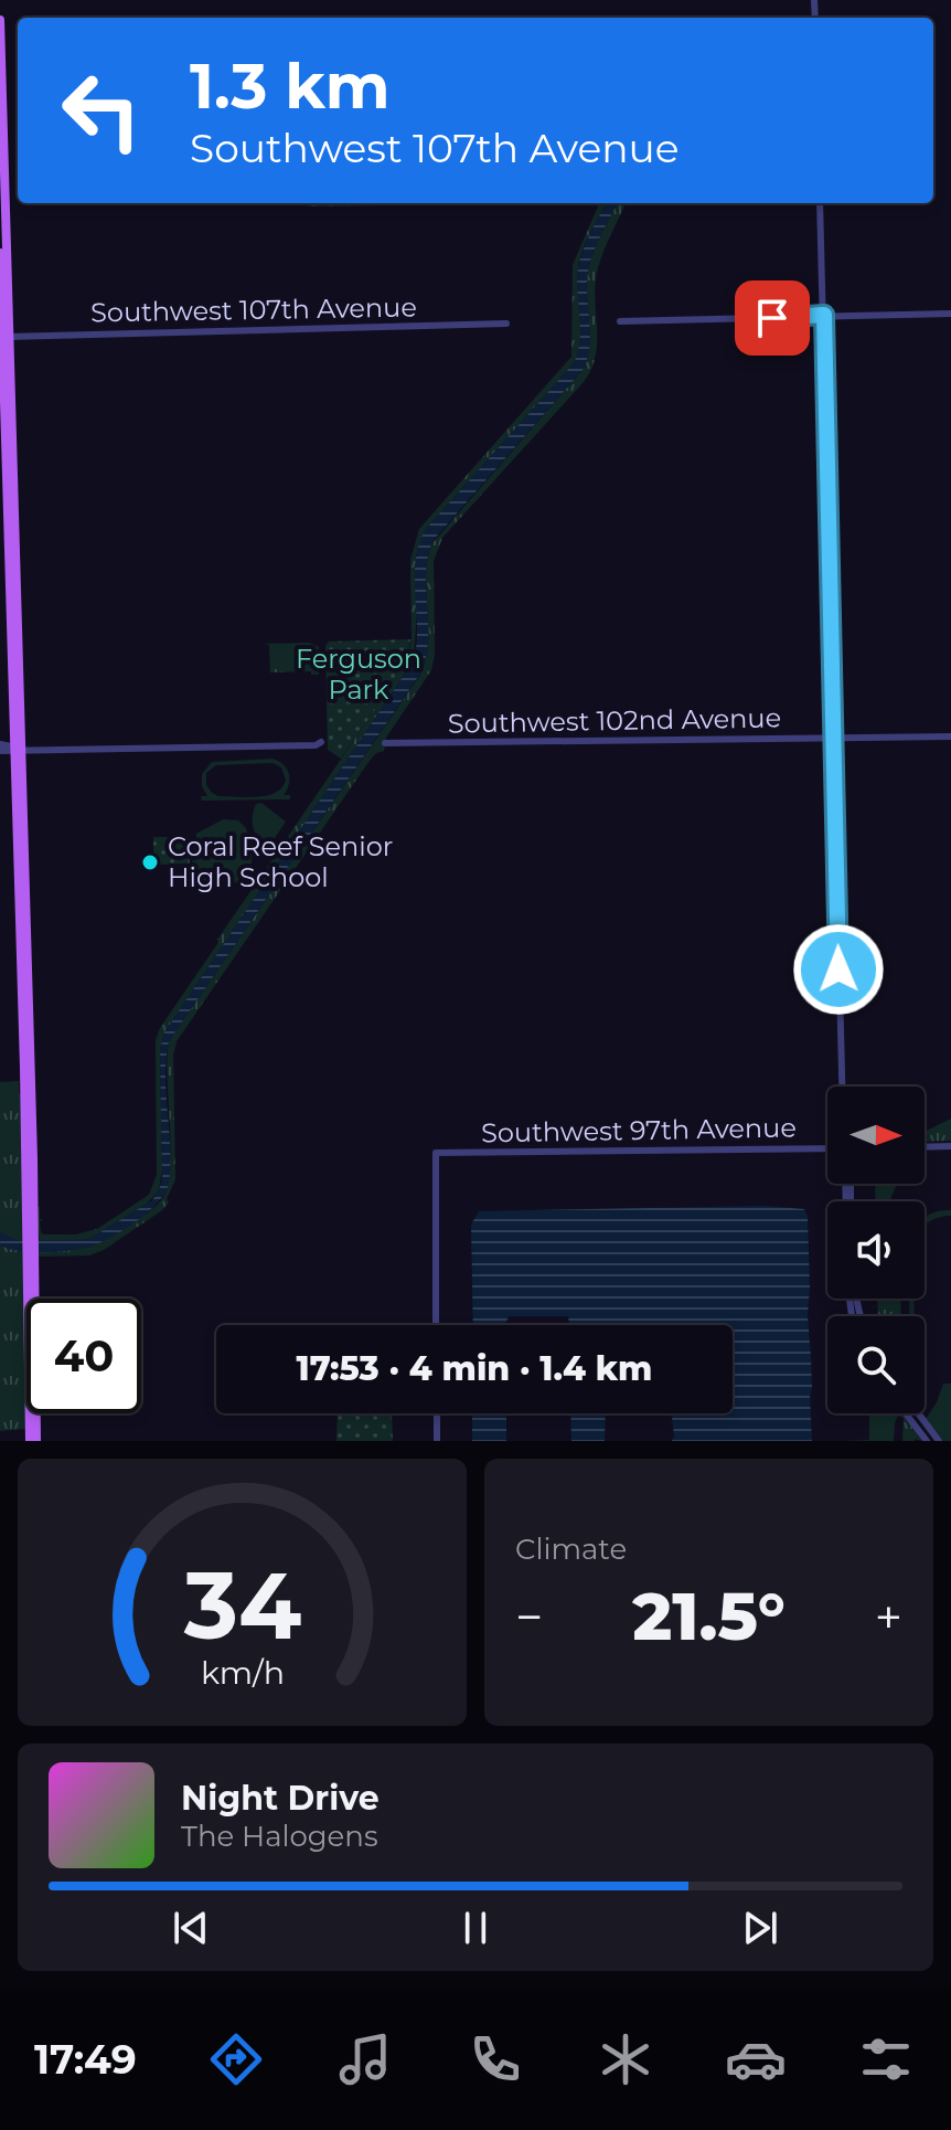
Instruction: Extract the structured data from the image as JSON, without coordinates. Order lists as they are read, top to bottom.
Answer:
{
  "streets": {
    "street": ["Southwest 107th Avenue", "Southwest 102nd Avenue", "Southwest 97th Avenue"]
  },
  "parks": ["Ferguson Park"],
  "places": ["Coral Reef Senior High School"],
  "north": "right",
  "page": {
    "turn": ["1.3 km", "Southwest 107th Avenue"],
    "limit": "40",
    "trip": "17:53 · 4 min · 1.4 km",
    "tile": "Climate",
    "heat": ["−", "21.5°", "+"],
    "song": ["Night Drive", "The Halogens"],
    "tabs": "17:49",
    "gauge": ["34", "km/h"]
  }
}
